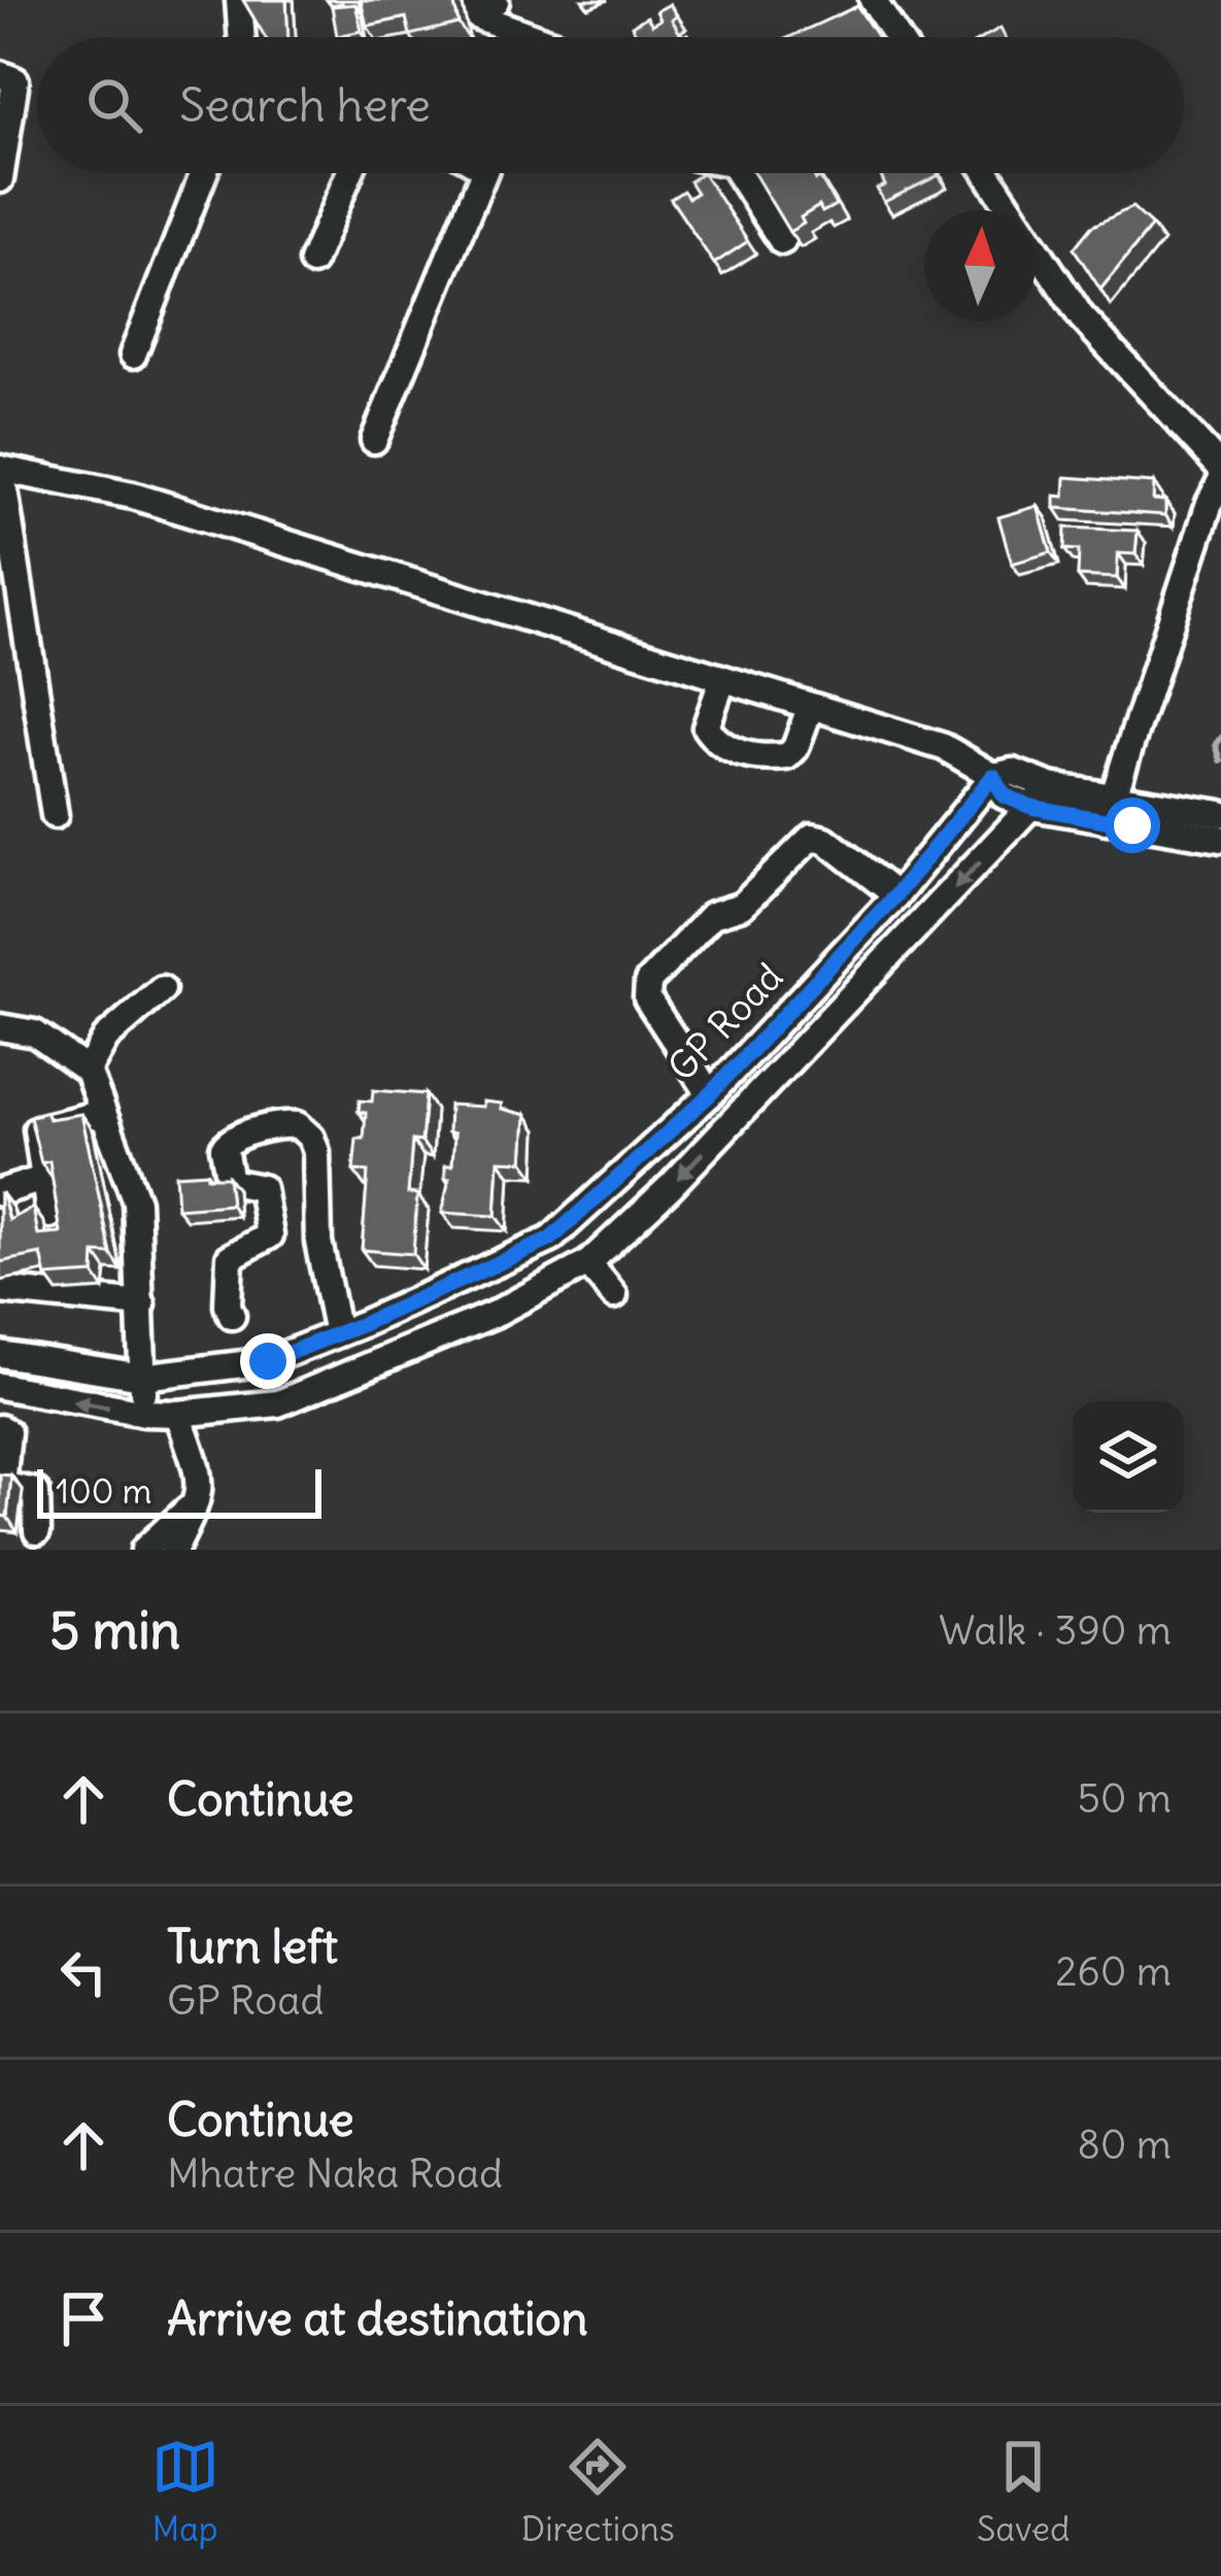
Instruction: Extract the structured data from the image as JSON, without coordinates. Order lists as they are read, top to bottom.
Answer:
{
  "streets": {
    "street": ["GP Road"]
  },
  "scale_bar": "100 m",
  "north": "top",
  "page": {
    "search": "Search here",
    "scale": "100 m",
    "heading": ["5 min", "Walk · 390 m"],
    "list": [
      ["Continue", "50 m"],
      ["Turn left", "GP Road", "260 m"],
      ["Continue", "Mhatre Naka Road", "80 m"],
      "Arrive at destination"
    ],
    "nav": ["Map", "Directions", "Saved"]
  }
}
